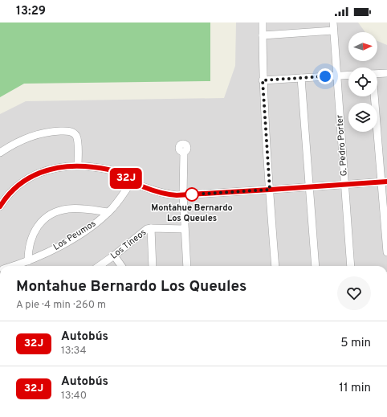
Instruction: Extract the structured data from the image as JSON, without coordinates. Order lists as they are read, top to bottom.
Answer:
{
  "streets": {
    "street": ["G. Pedro Porter", "Los Peumos", "Los Tineos"]
  },
  "places": ["Montahue Bernardo Los Queules"],
  "lines": ["bus line 32J"],
  "north": "right",
  "page": {
    "status": "13:29",
    "on_map": "32J",
    "heading": ["Montahue Bernardo Los Queules", "A pie · 4 min · 260 m"],
    "list": [
      {
        "mark": "32J",
        "name": "Autobús",
        "note": "13:34",
        "value": "5 min"
      },
      {
        "mark": "32J",
        "name": "Autobús",
        "note": "13:40",
        "value": "11 min"
      }
    ]
  }
}
